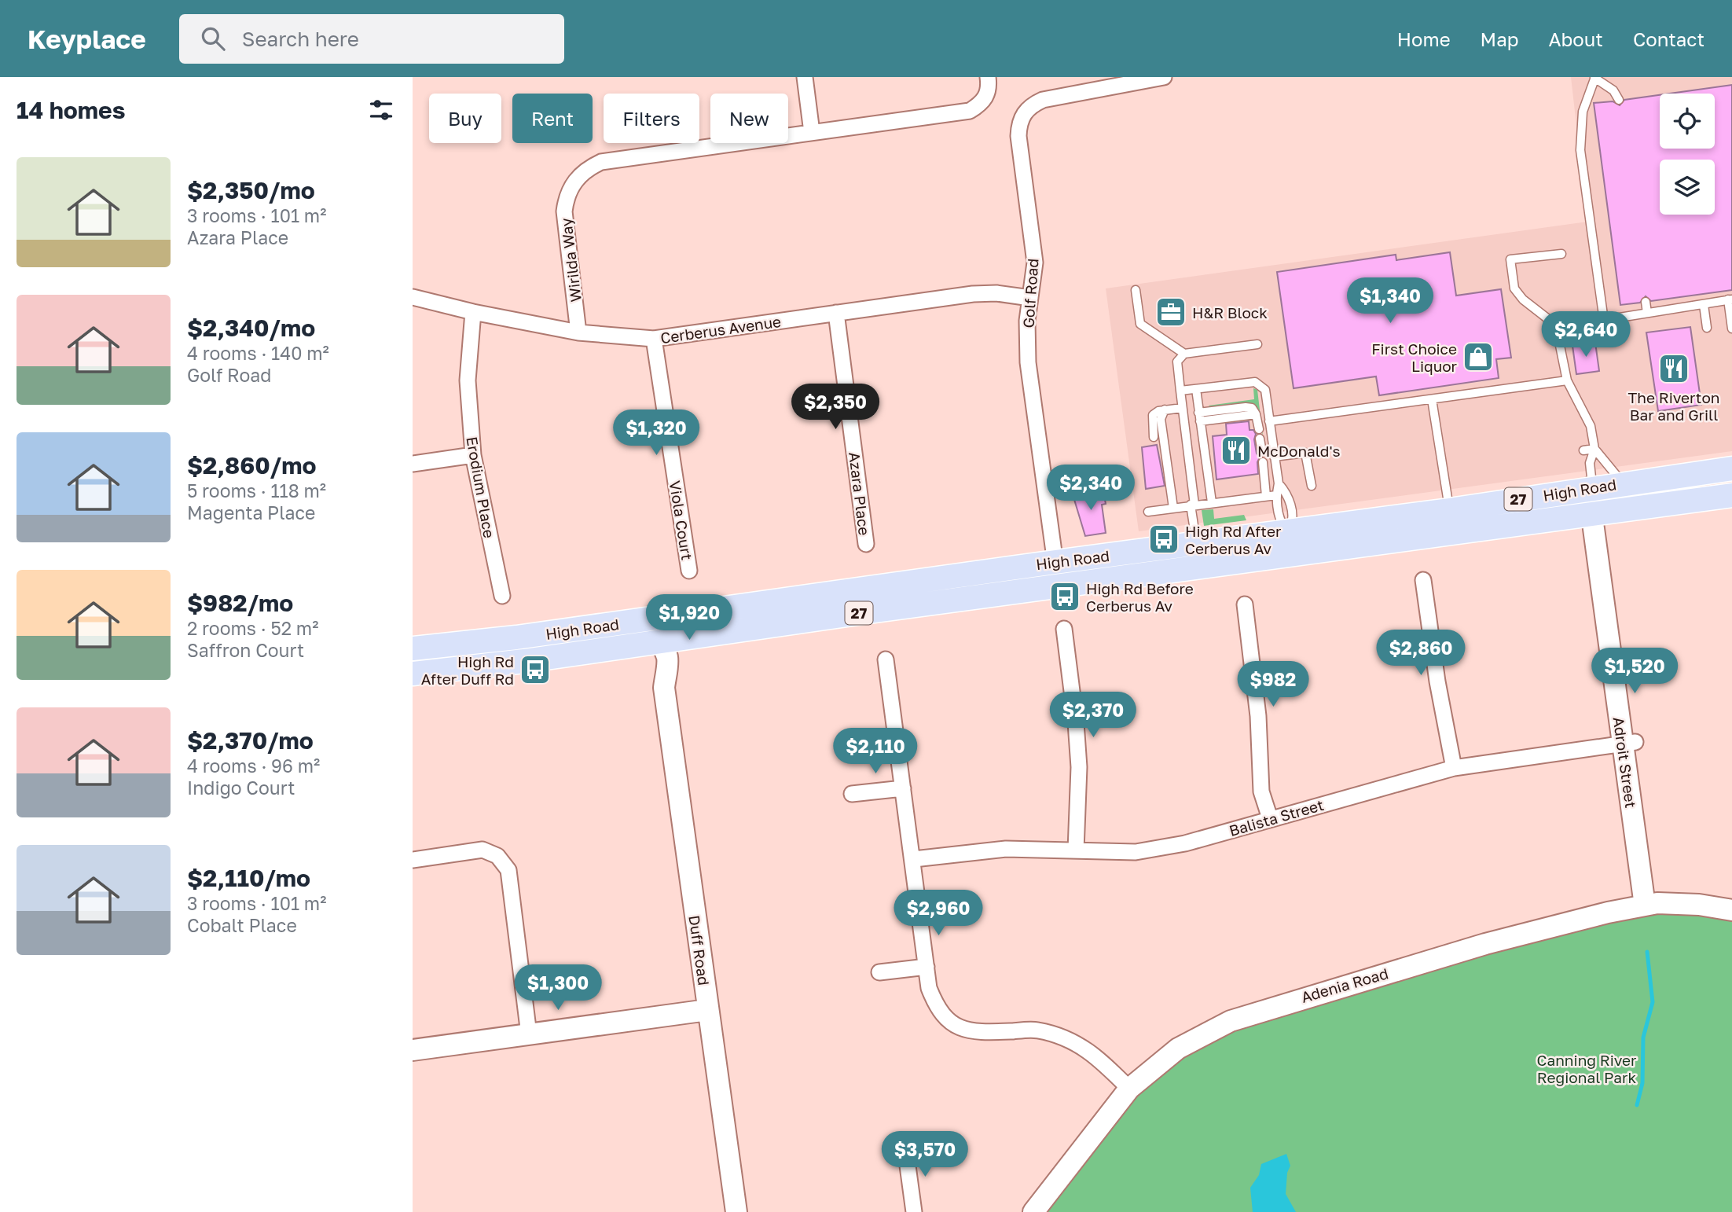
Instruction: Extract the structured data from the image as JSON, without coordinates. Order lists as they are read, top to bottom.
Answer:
{
  "streets": {
    "main road": ["High Road", "27"],
    "street": [
      "Wirilda Way",
      "Golf Road",
      "Cerberus Avenue",
      "Erodium Place",
      "Azara Place",
      "Viola Court",
      "Adroit Street",
      "Balista Street",
      "Duff Road",
      "Adenia Road"
    ]
  },
  "crossings": [
    ["Wirilda Way", "Cerberus Avenue"],
    ["Golf Road", "Cerberus Avenue"],
    ["Golf Road", "High Road"],
    ["Cerberus Avenue", "Erodium Place"],
    ["Cerberus Avenue", "Azara Place"],
    ["Cerberus Avenue", "Viola Court"],
    ["High Road", "Adroit Street"],
    ["High Road", "Duff Road"],
    ["Adroit Street", "Balista Street"],
    ["Adroit Street", "Adenia Road"]
  ],
  "parks": ["Canning River Regional Park"],
  "places": {
    "office": ["H&R Block"],
    "shop": ["First Choice Liquor"],
    "restaurant": ["The Riverton Bar and Grill", "McDonald's"],
    "bus stop": ["High Rd After Cerberus Av", "High Rd Before Cerberus Av", "High Rd After Duff Rd"]
  },
  "page": {
    "header": "Keyplace",
    "search": "Search here",
    "nav": [
      "Home",
      "Map",
      "About",
      "Contact"
    ],
    "heading": "14 homes",
    "chip": [
      "Buy",
      "Rent",
      "Filters",
      "New"
    ],
    "list": [
      {
        "name": "$2,350/mo",
        "note": "3 rooms · 101 m² · Azara Place"
      },
      {
        "name": "$2,340/mo",
        "note": "4 rooms · 140 m² · Golf Road"
      },
      {
        "name": "$2,860/mo",
        "note": "5 rooms · 118 m² · Magenta Place"
      },
      {
        "name": "$982/mo",
        "note": "2 rooms · 52 m² · Saffron Court"
      },
      {
        "name": "$2,370/mo",
        "note": "4 rooms · 96 m² · Indigo Court"
      },
      {
        "name": "$2,110/mo",
        "note": "3 rooms · 101 m² · Cobalt Place"
      }
    ],
    "price": [
      "$1,340",
      "$2,640",
      "$2,350",
      "$1,320",
      "$2,340",
      "$1,920",
      "$2,860",
      "$1,520",
      "$982",
      "$2,370",
      "$2,110",
      "$2,960",
      "$1,300",
      "$3,570"
    ]
  }
}
